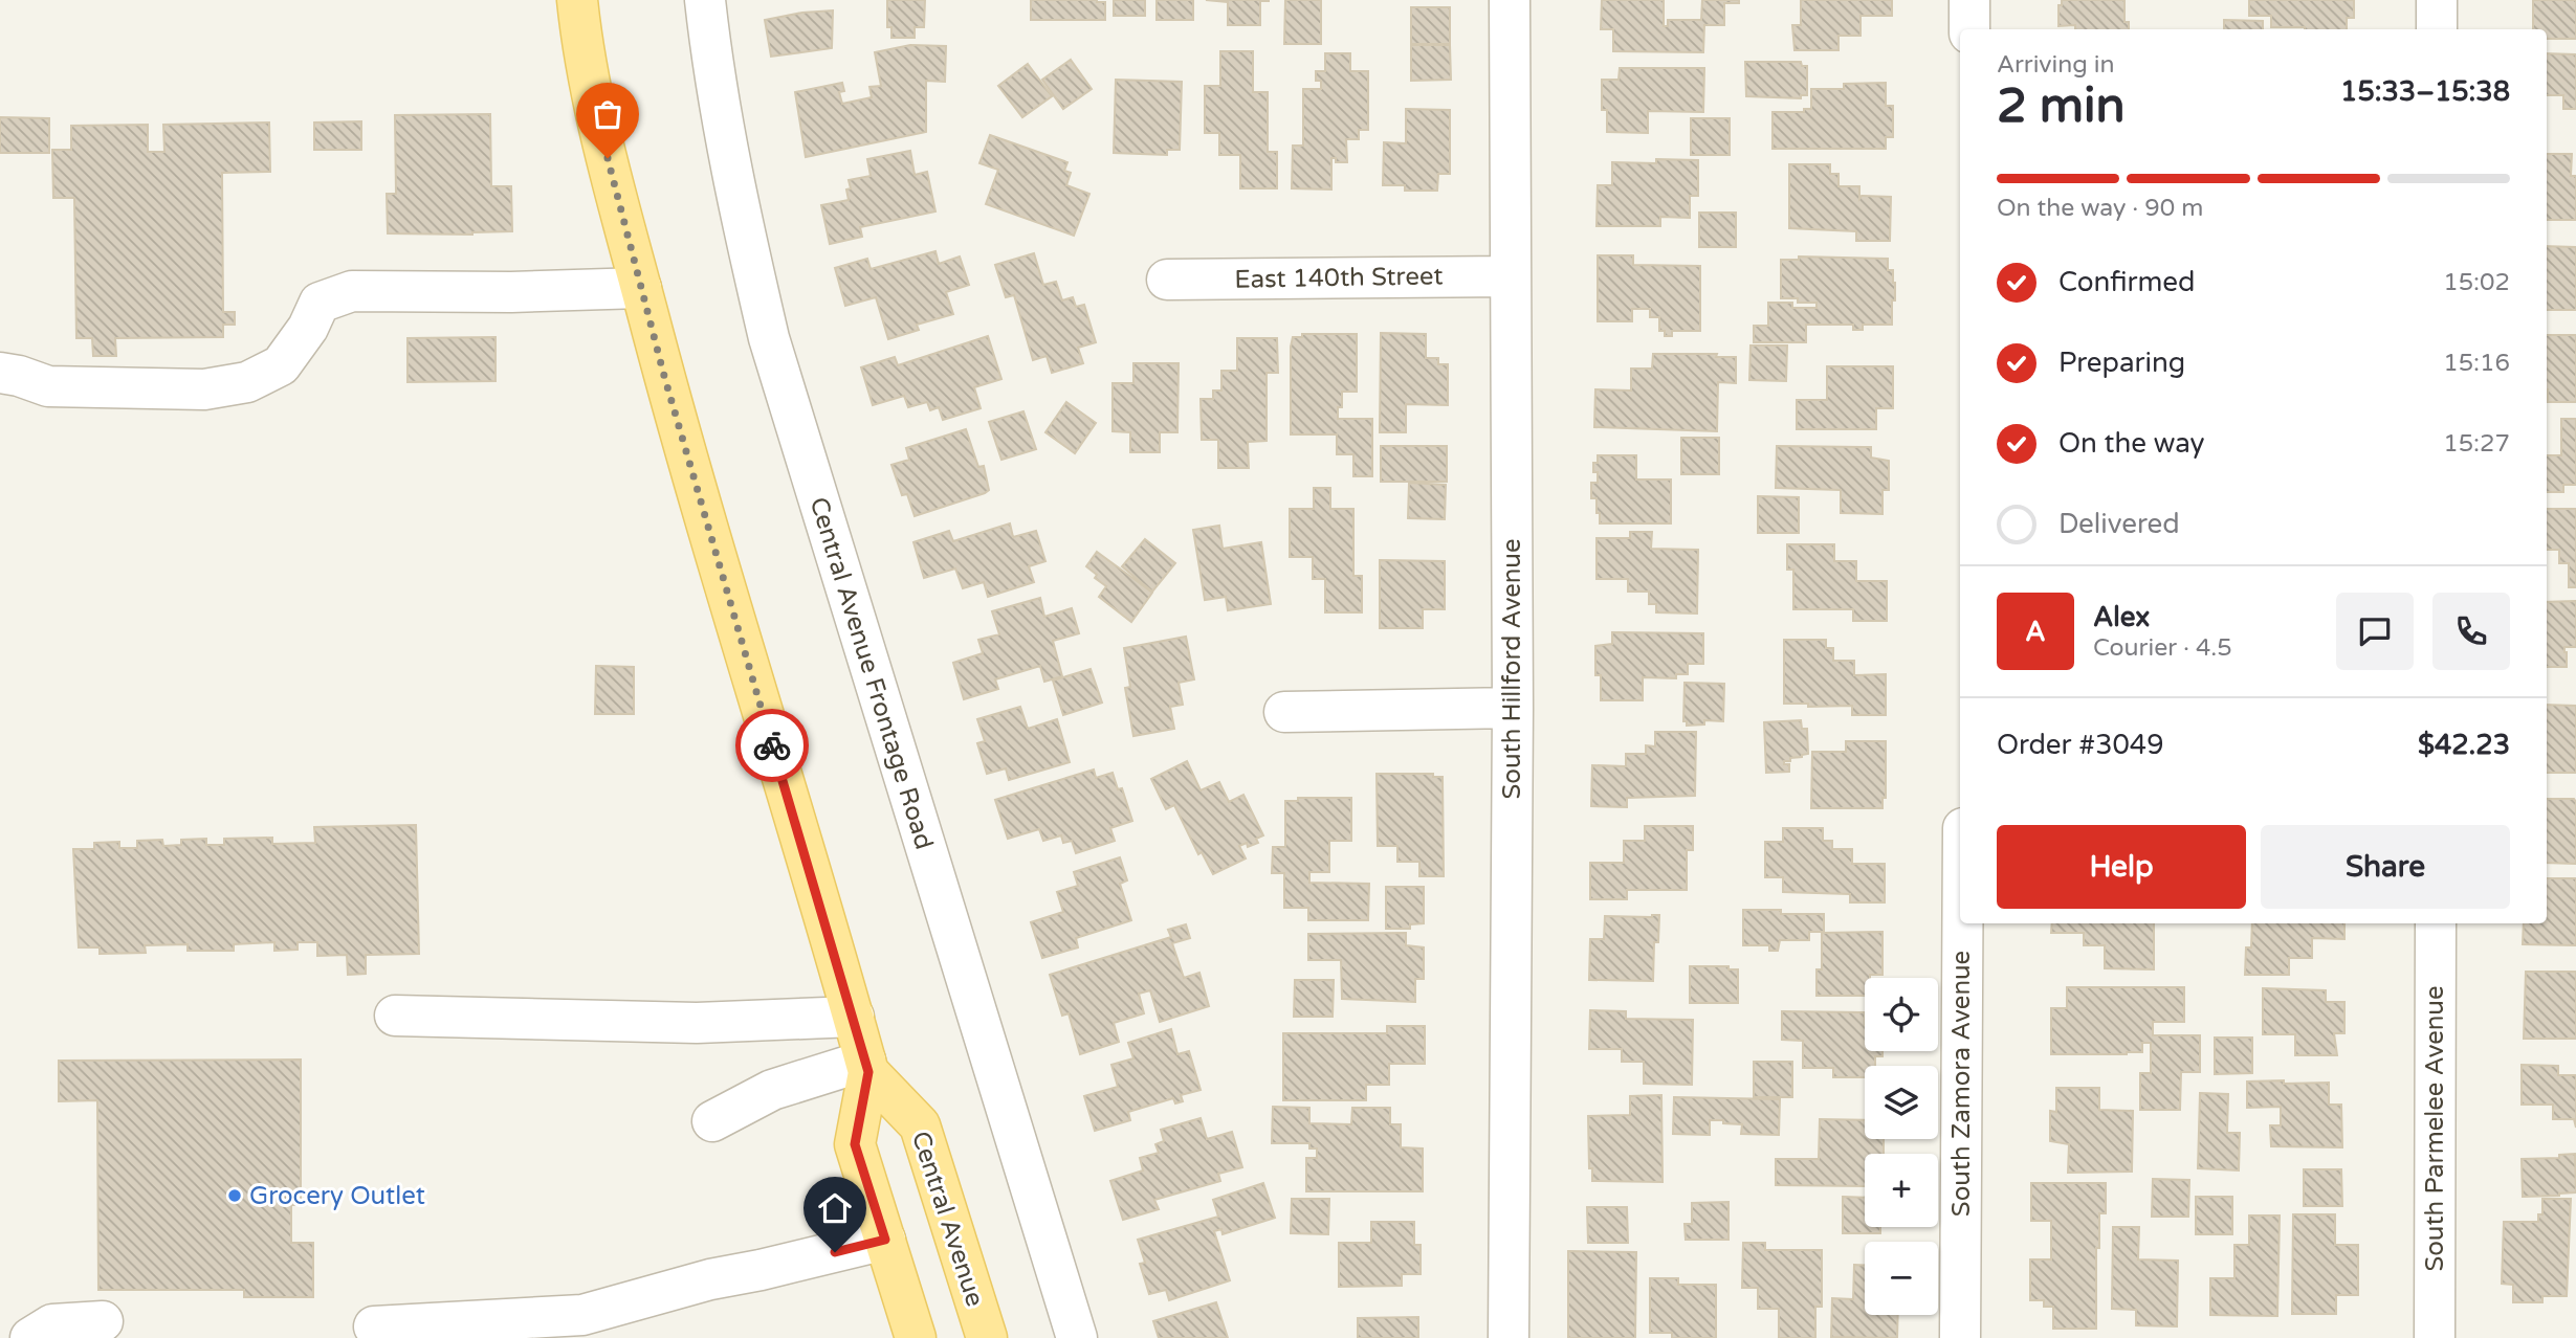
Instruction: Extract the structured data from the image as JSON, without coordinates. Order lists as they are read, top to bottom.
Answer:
{
  "streets": {
    "main road": ["Central Avenue"],
    "street": [
      "East 140th Street",
      "South Hillford Avenue",
      "Central Avenue Frontage Road",
      "South Zamora Avenue",
      "South Parmelee Avenue"
    ]
  },
  "crossings": [
    ["East 140th Street", "South Hillford Avenue"]
  ],
  "places": ["Grocery Outlet"],
  "page": {
    "heading": ["2 min", "Arriving in", "15:33–15:38"],
    "panel": [
      "Alex",
      "Courier · 4.5",
      "Order #3049",
      "$42.23"
    ],
    "bar": "On the way · 90 m",
    "list": [
      ["Confirmed", "15:02"],
      ["Preparing", "15:16"],
      ["On the way", "15:27"],
      "Delivered"
    ],
    "round": "A",
    "buttons": ["Help", "Share"],
    "map_buttons": ["+", "−"]
  }
}
